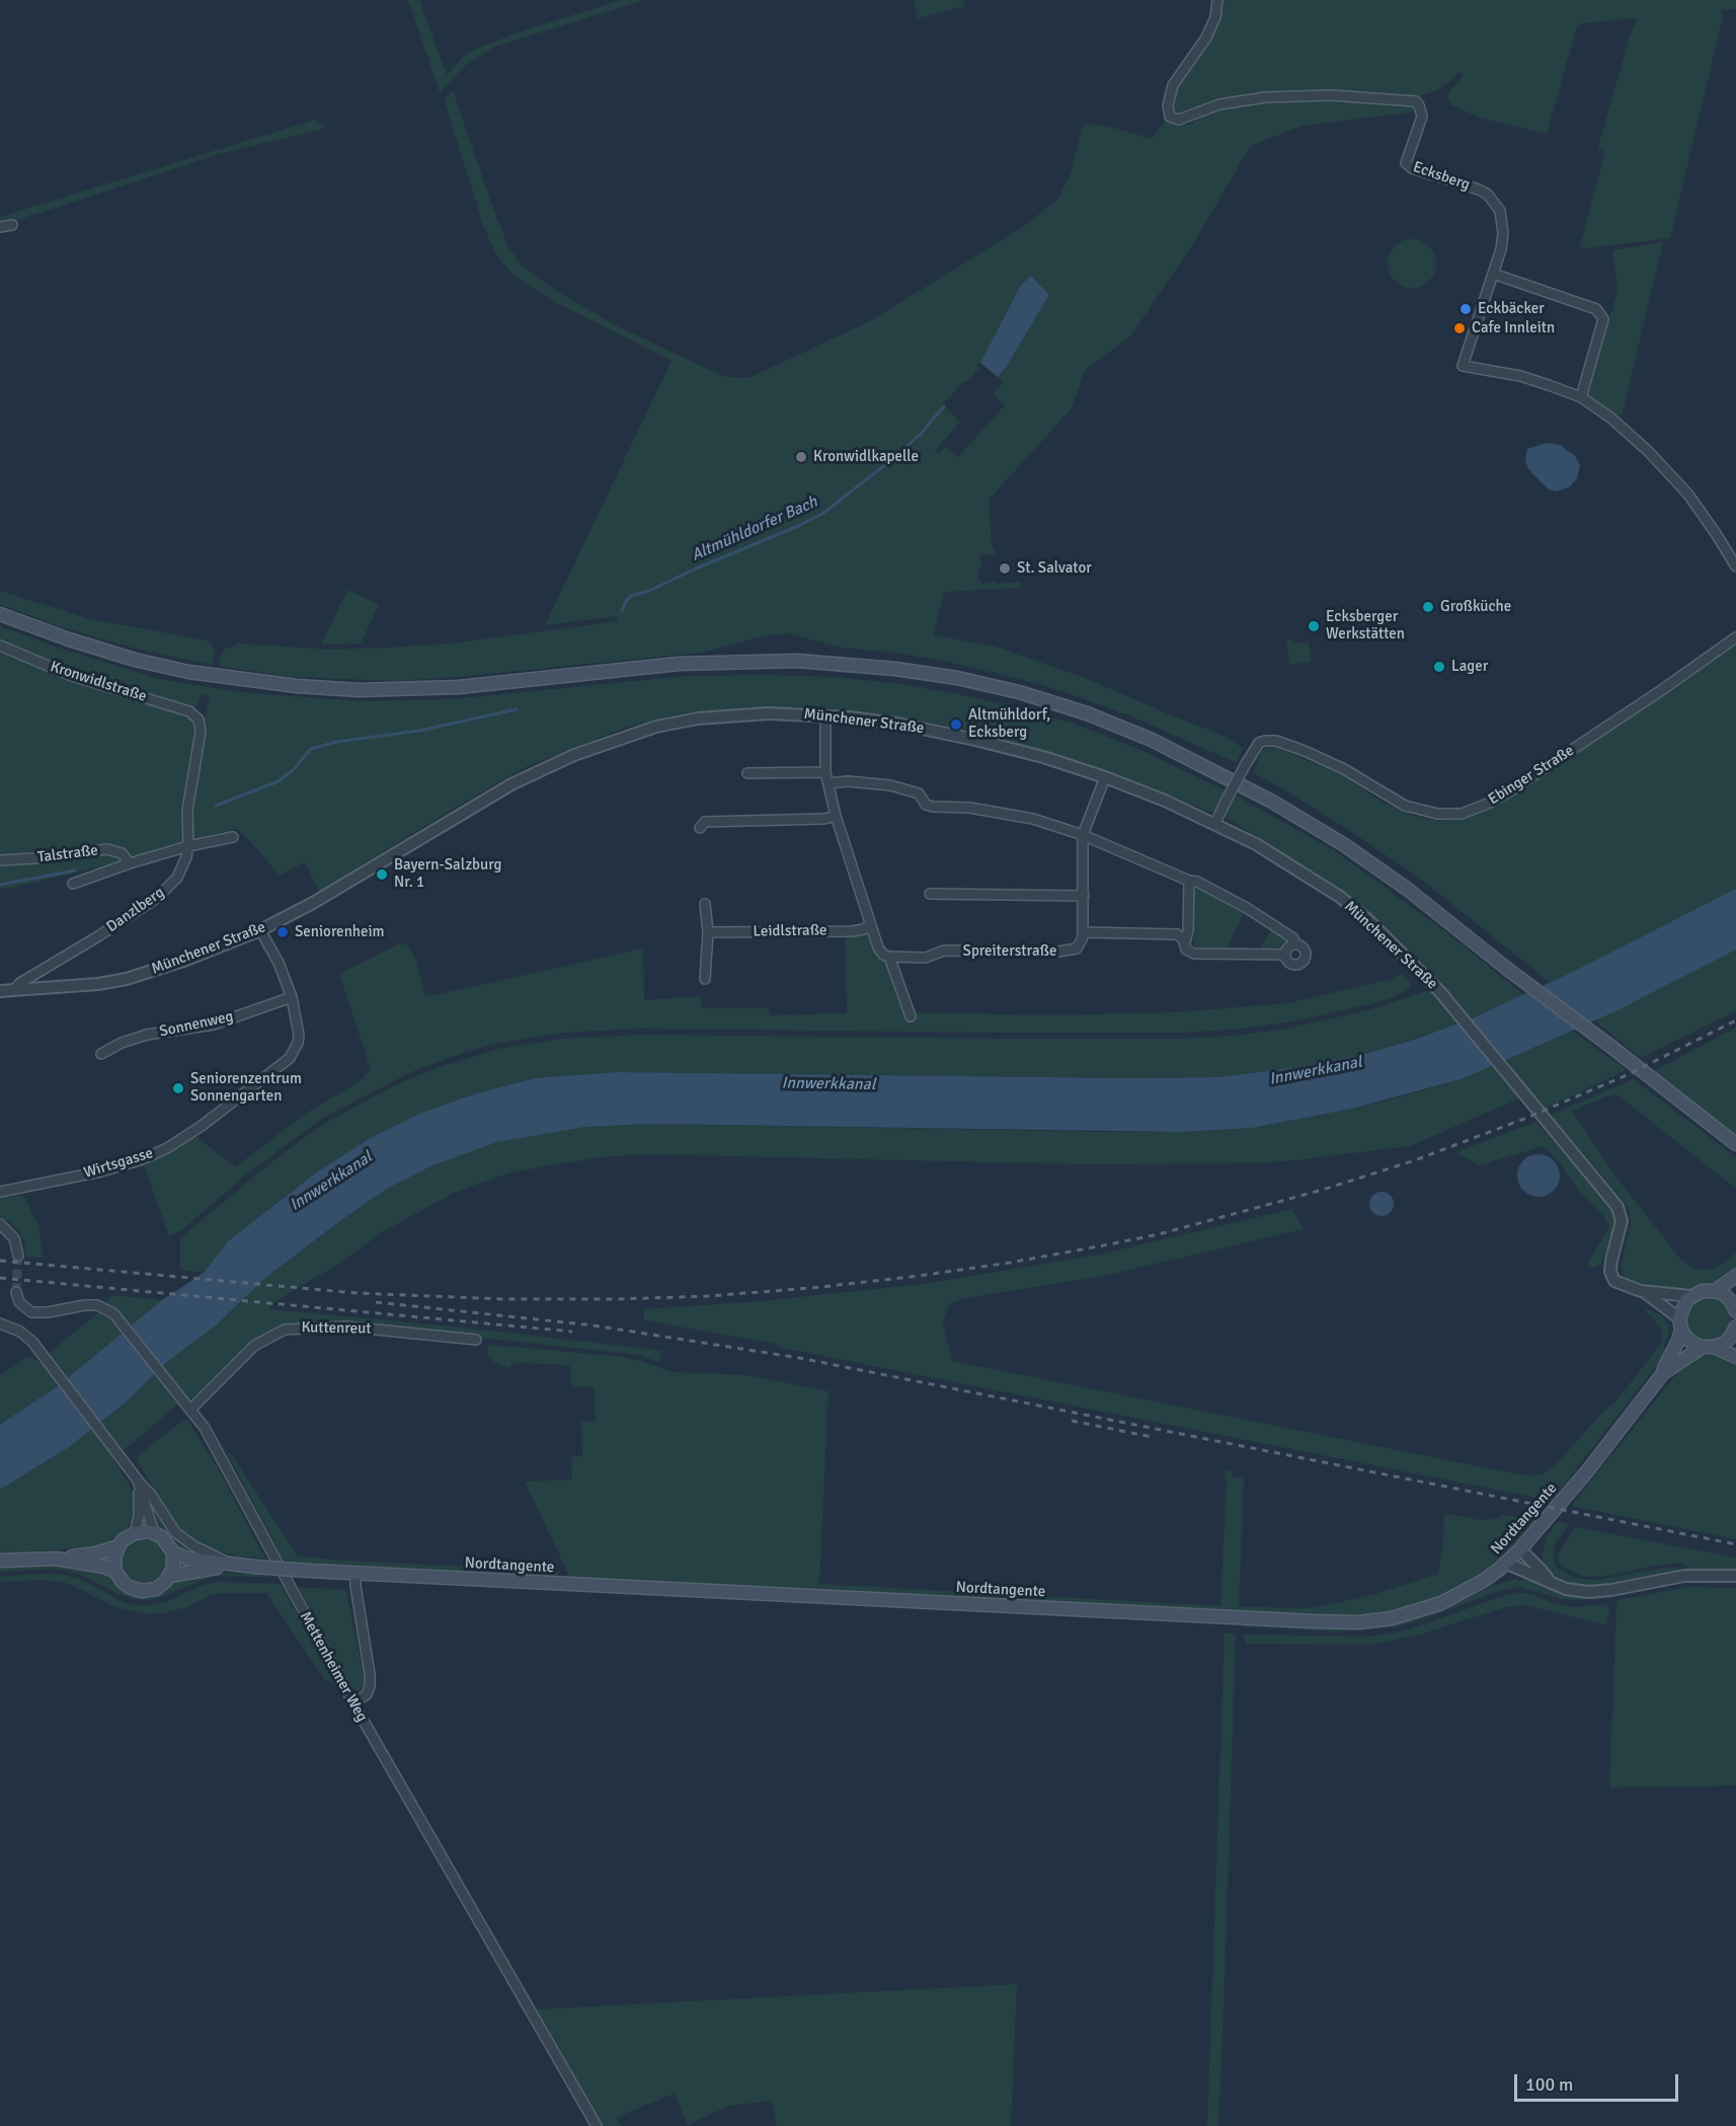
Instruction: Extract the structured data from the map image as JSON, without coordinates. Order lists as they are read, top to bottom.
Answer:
{
  "streets": {
    "main road": ["Nordtangente"],
    "street": [
      "Ecksberg",
      "Kronwidlstraße",
      "Münchener Straße",
      "Ebinger Straße",
      "Talstraße",
      "Danzlberg",
      "Leidlstraße",
      "Spreiterstraße",
      "Sonnenweg",
      "Wirtsgasse",
      "Kuttenreut",
      "Mettenheimer Weg"
    ]
  },
  "crossings": [
    ["Kronwidlstraße", "Danzlberg"],
    ["Münchener Straße", "Ebinger Straße"],
    ["Münchener Straße", "Danzlberg"],
    ["Münchener Straße", "Wirtsgasse"],
    ["Münchener Straße", "Nordtangente"],
    ["Talstraße", "Danzlberg"],
    ["Sonnenweg", "Wirtsgasse"],
    ["Kuttenreut", "Mettenheimer Weg"]
  ],
  "water": ["Altmühldorfer Bach", "Innwerkkanal"],
  "places": [
    "Eckbäcker",
    "Cafe Innleitn",
    "Kronwidlkapelle",
    "St. Salvator",
    "Großküche",
    "Ecksberger Werkstätten",
    "Lager",
    "Altmühldorf, Ecksberg",
    "Bayern-Salzburg Nr. 1",
    "Seniorenheim",
    "Seniorenzentrum Sonnengarten"
  ],
  "scale_bar": "100 m"
}
